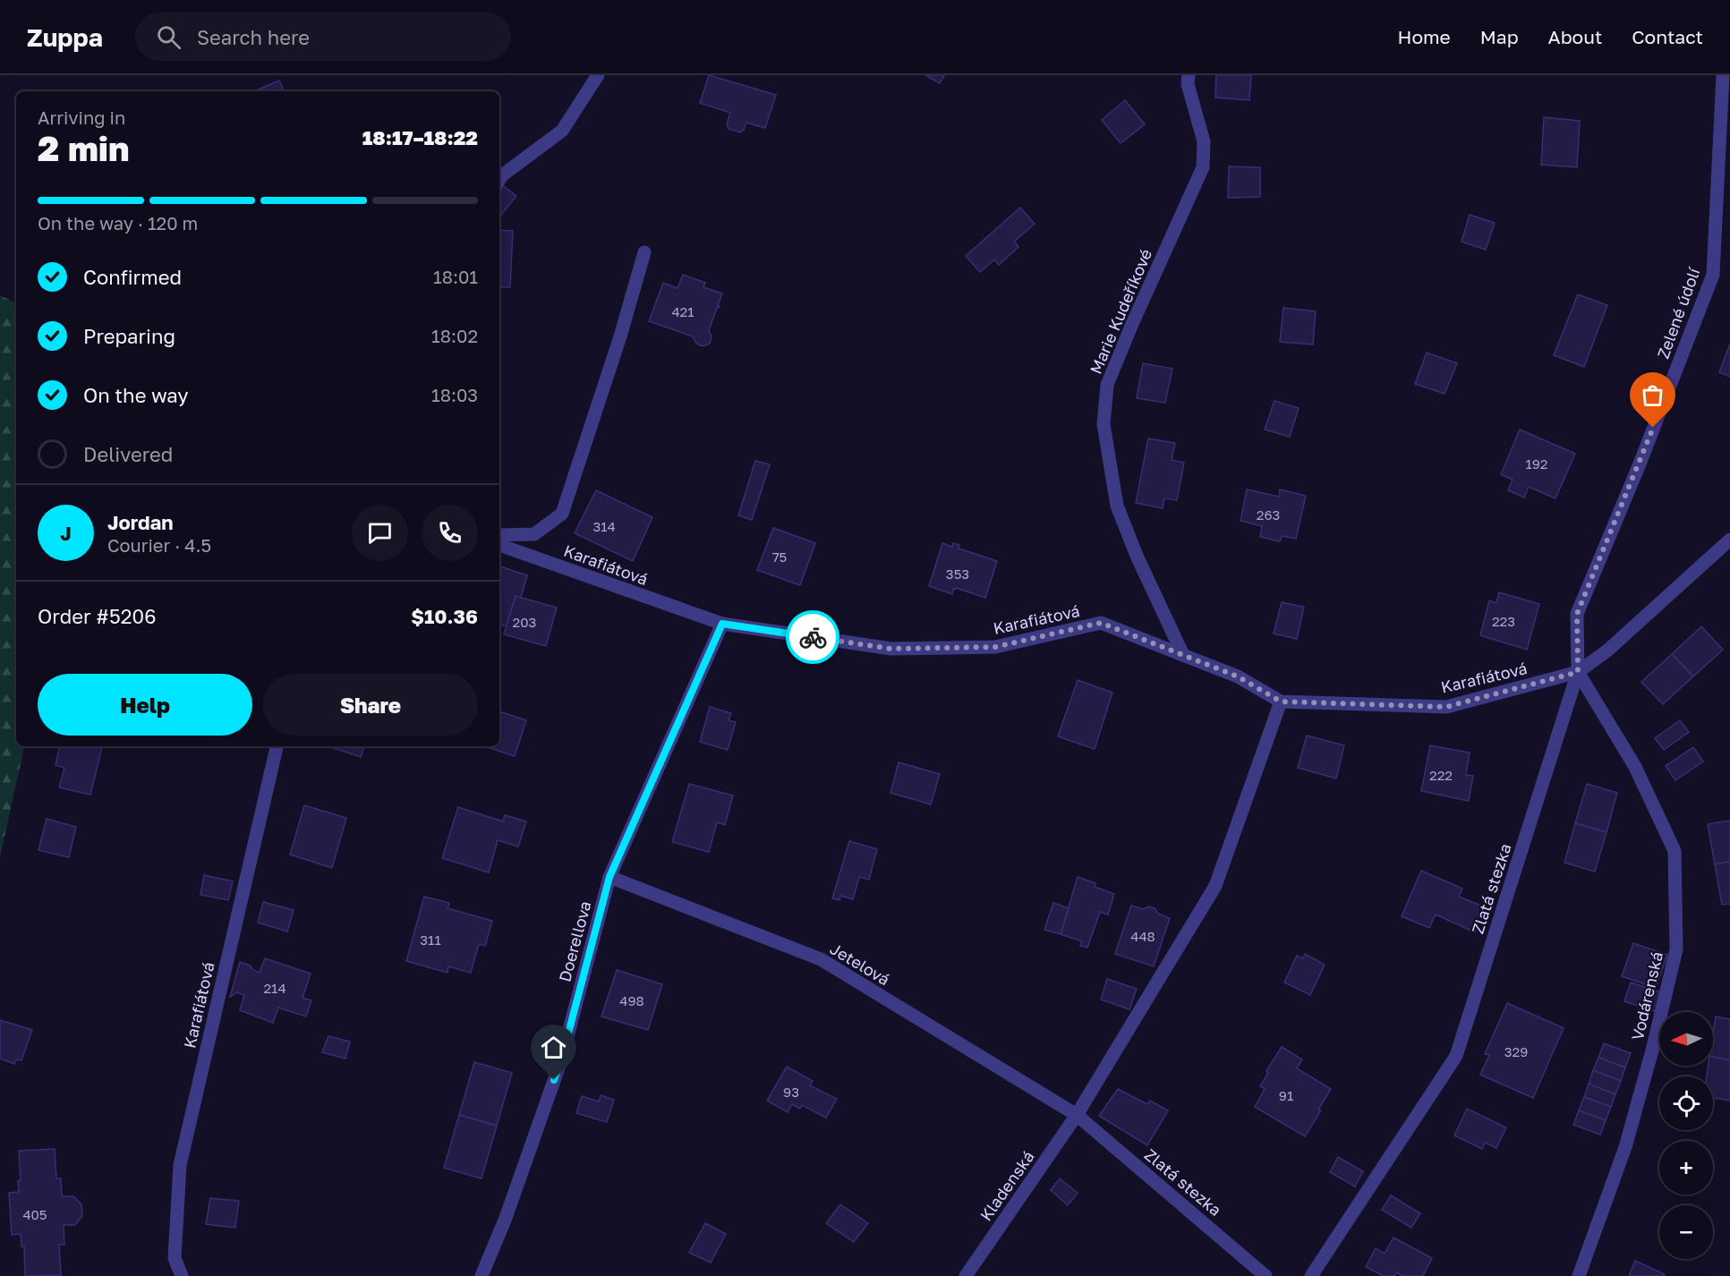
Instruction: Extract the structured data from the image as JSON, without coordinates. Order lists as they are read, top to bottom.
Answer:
{
  "streets": {
    "street": [
      "Marie Kudeříkové",
      "Zelené údolí",
      "Karafiátová",
      "Zlatá stezka",
      "Doerellova",
      "Jetelová",
      "Vodárenská",
      "Kladenská"
    ]
  },
  "crossings": [
    ["Marie Kudeříkové", "Karafiátová"],
    ["Zelené údolí", "Karafiátová"],
    ["Zelené údolí", "Zlatá stezka"],
    ["Zelené údolí", "Vodárenská"],
    ["Karafiátová", "Zlatá stezka"],
    ["Karafiátová", "Doerellova"],
    ["Karafiátová", "Vodárenská"],
    ["Karafiátová", "Kladenská"],
    ["Zlatá stezka", "Jetelová"],
    ["Zlatá stezka", "Vodárenská"],
    ["Zlatá stezka", "Kladenská"],
    ["Doerellova", "Jetelová"],
    ["Jetelová", "Kladenská"]
  ],
  "house_numbers": [
    "421",
    "192",
    "263",
    "314",
    "75",
    "353",
    "223",
    "203",
    "222",
    "448",
    "311",
    "214",
    "498",
    "329",
    "93",
    "91",
    "405"
  ],
  "north": "left",
  "page": {
    "header": "Zuppa",
    "search": "Search here",
    "nav": [
      "Home",
      "Map",
      "About",
      "Contact"
    ],
    "heading": ["2 min", "Arriving in", "18:17–18:22"],
    "panel": [
      "Jordan",
      "Courier · 4.5",
      "Order #5206",
      "$10.36"
    ],
    "bar": "On the way · 120 m",
    "list": [
      ["Confirmed", "18:01"],
      ["Preparing", "18:02"],
      ["On the way", "18:03"],
      "Delivered"
    ],
    "round": "J",
    "buttons": ["Help", "Share"],
    "map_buttons": ["+", "−"]
  }
}
